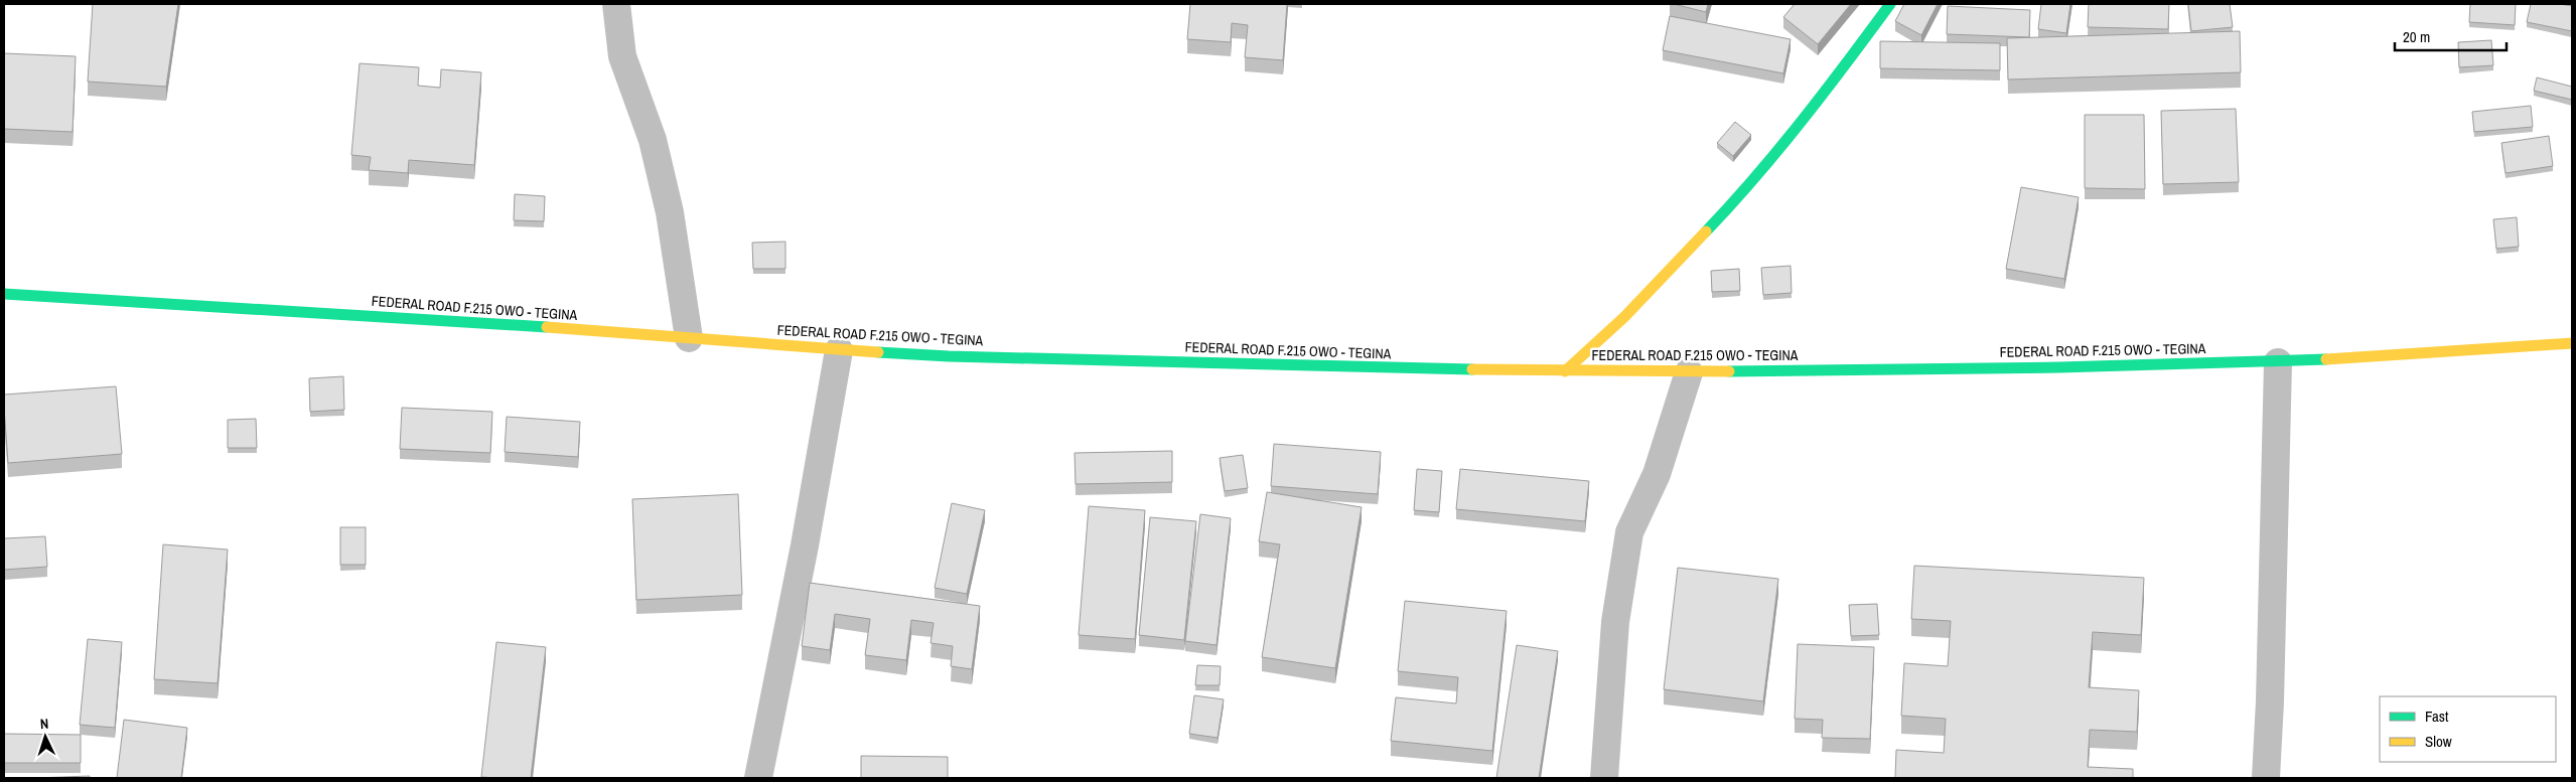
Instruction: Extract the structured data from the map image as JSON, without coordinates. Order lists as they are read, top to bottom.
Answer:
{
  "streets": {
    "main road": ["FEDERAL ROAD F.215 OWO - TEGINA"]
  },
  "legend": ["Fast", "Slow"],
  "scale_bar": "20 m",
  "north": "top"
}
